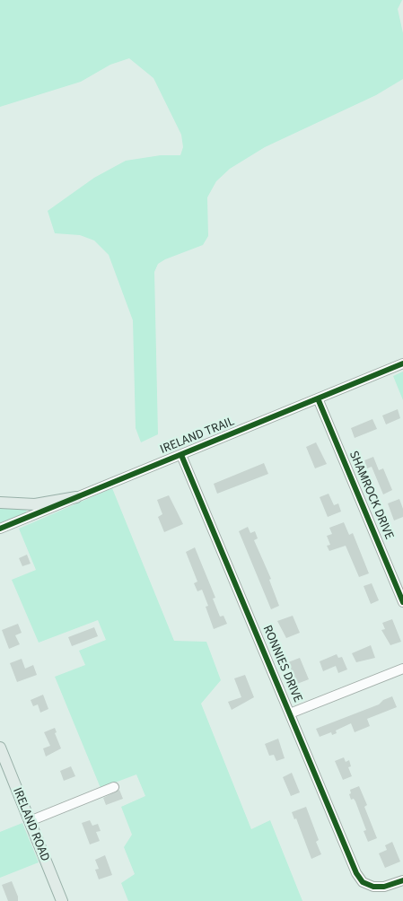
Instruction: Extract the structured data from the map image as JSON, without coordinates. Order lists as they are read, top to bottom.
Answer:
{
  "streets": {
    "main road": ["IRELAND ROAD"],
    "street": ["IRELAND TRAIL", "SHAMROCK DRIVE", "RONNIES DRIVE"]
  },
  "crossings": [
    ["IRELAND TRAIL", "SHAMROCK DRIVE"],
    ["IRELAND TRAIL", "RONNIES DRIVE"]
  ]
}
